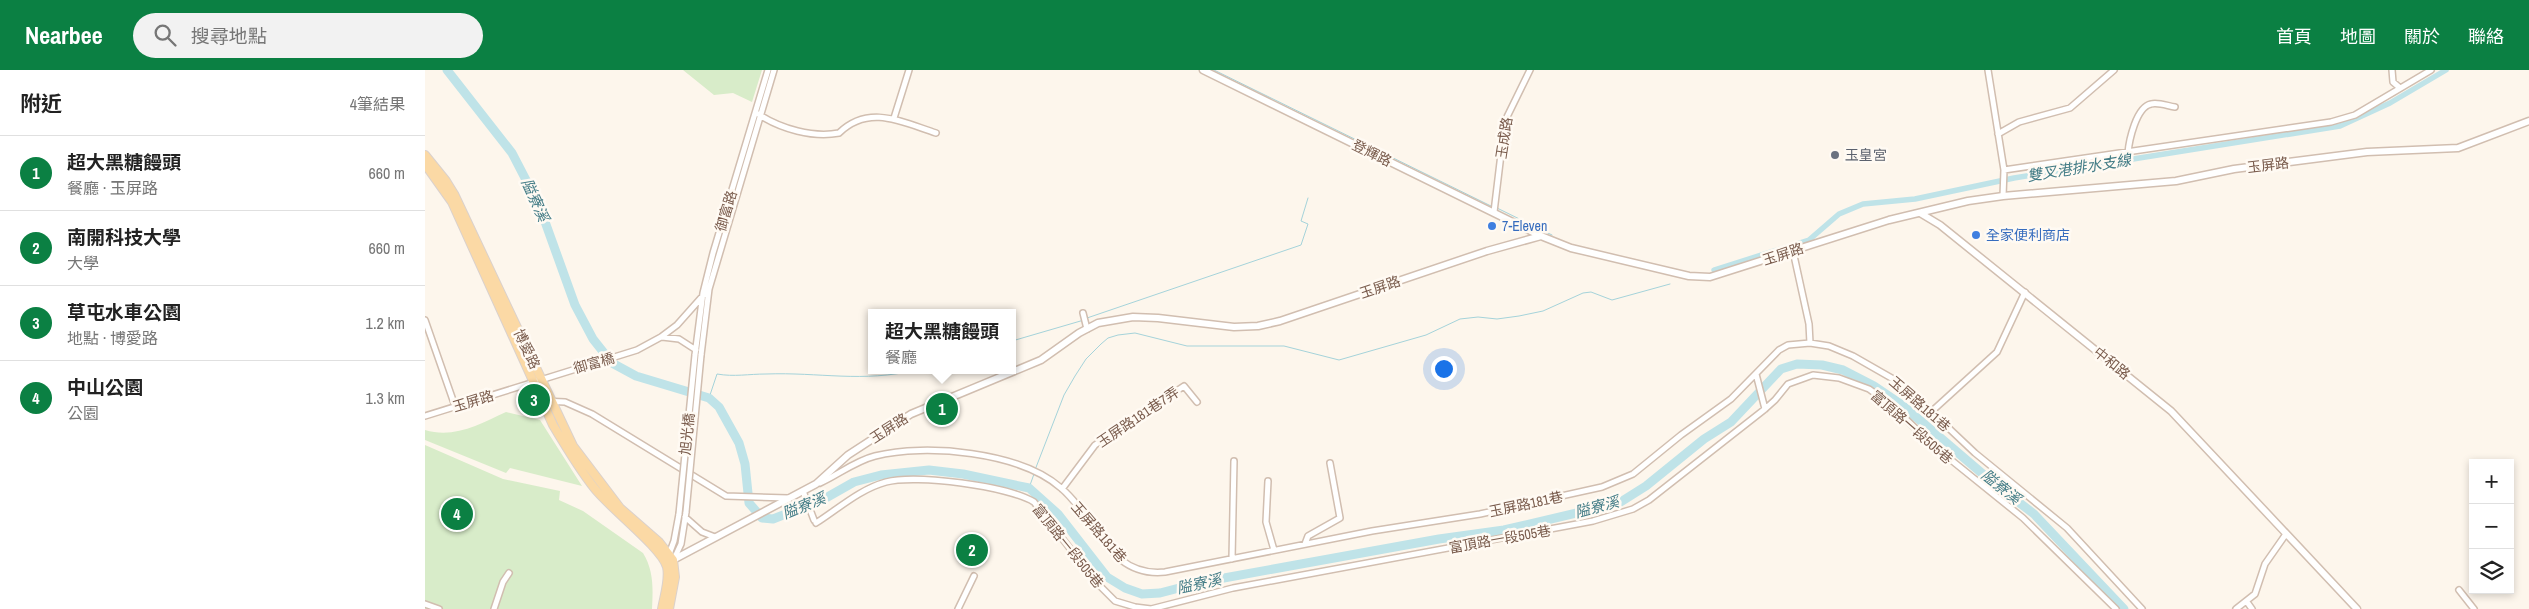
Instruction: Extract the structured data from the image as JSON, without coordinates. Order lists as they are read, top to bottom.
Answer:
{
  "streets": {
    "main road": ["博愛路"],
    "street": [
      "玉成路",
      "登輝路",
      "玉屏路",
      "御富路",
      "御富橋",
      "中和路",
      "玉屏路181巷",
      "玉屏路181巷7弄",
      "富頂路一段505巷",
      "旭光橋"
    ]
  },
  "crossings": [
    ["玉成路", "登輝路"],
    ["登輝路", "玉屏路"],
    ["玉屏路", "博愛路"],
    ["玉屏路", "御富橋"],
    ["玉屏路", "中和路"],
    ["玉屏路", "玉屏路181巷"],
    ["玉屏路", "富頂路一段505巷"],
    ["御富路", "旭光橋"],
    ["博愛路", "旭光橋"],
    ["玉屏路181巷", "玉屏路181巷7弄"]
  ],
  "water": ["雙叉港排水支線", "隘寮溪"],
  "places": ["玉皇宮", "7-Eleven", "全家便利商店"],
  "page": {
    "header": "Nearbee",
    "search": "搜尋地點",
    "nav": [
      "首頁",
      "地圖",
      "關於",
      "聯絡"
    ],
    "heading": ["附近", "4筆結果"],
    "list": [
      {
        "mark": "1",
        "name": "超大黑糖饅頭",
        "note": "餐廳 · 玉屏路",
        "value": "660 m"
      },
      {
        "mark": "2",
        "name": "南開科技大學",
        "note": "大學",
        "value": "660 m"
      },
      {
        "mark": "3",
        "name": "草屯水車公園",
        "note": "地點 · 博愛路",
        "value": "1.2 km"
      },
      {
        "mark": "4",
        "name": "中山公園",
        "note": "公園",
        "value": "1.3 km"
      }
    ],
    "popup": ["超大黑糖饅頭", "餐廳"],
    "pins": [
      "3",
      "1",
      "4",
      "2"
    ],
    "map_buttons": ["+", "−"]
  }
}
